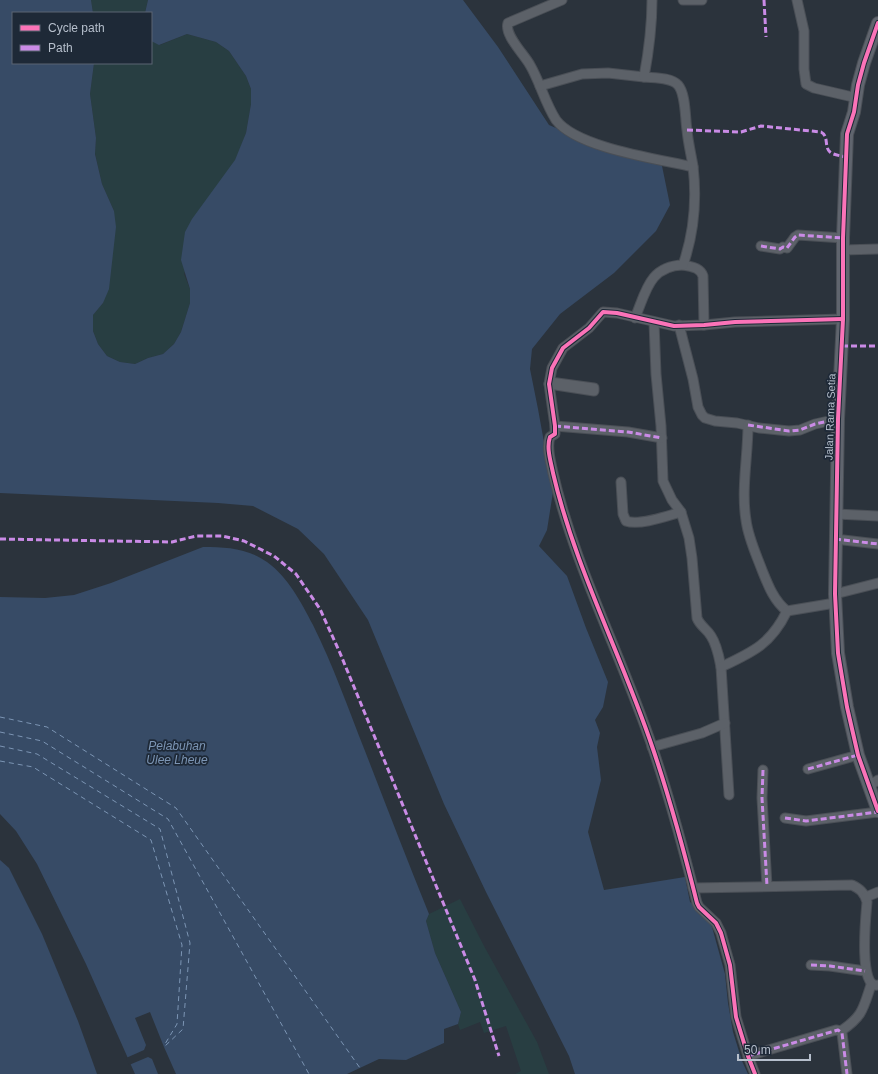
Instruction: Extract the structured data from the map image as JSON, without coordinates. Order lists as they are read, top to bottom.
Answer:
{
  "streets": {
    "street": ["Jalan Rama Setia"]
  },
  "water": ["Pelabuhan Ulee Lheue"],
  "legend": ["Cycle path", "Path"],
  "scale_bar": "50 m"
}
